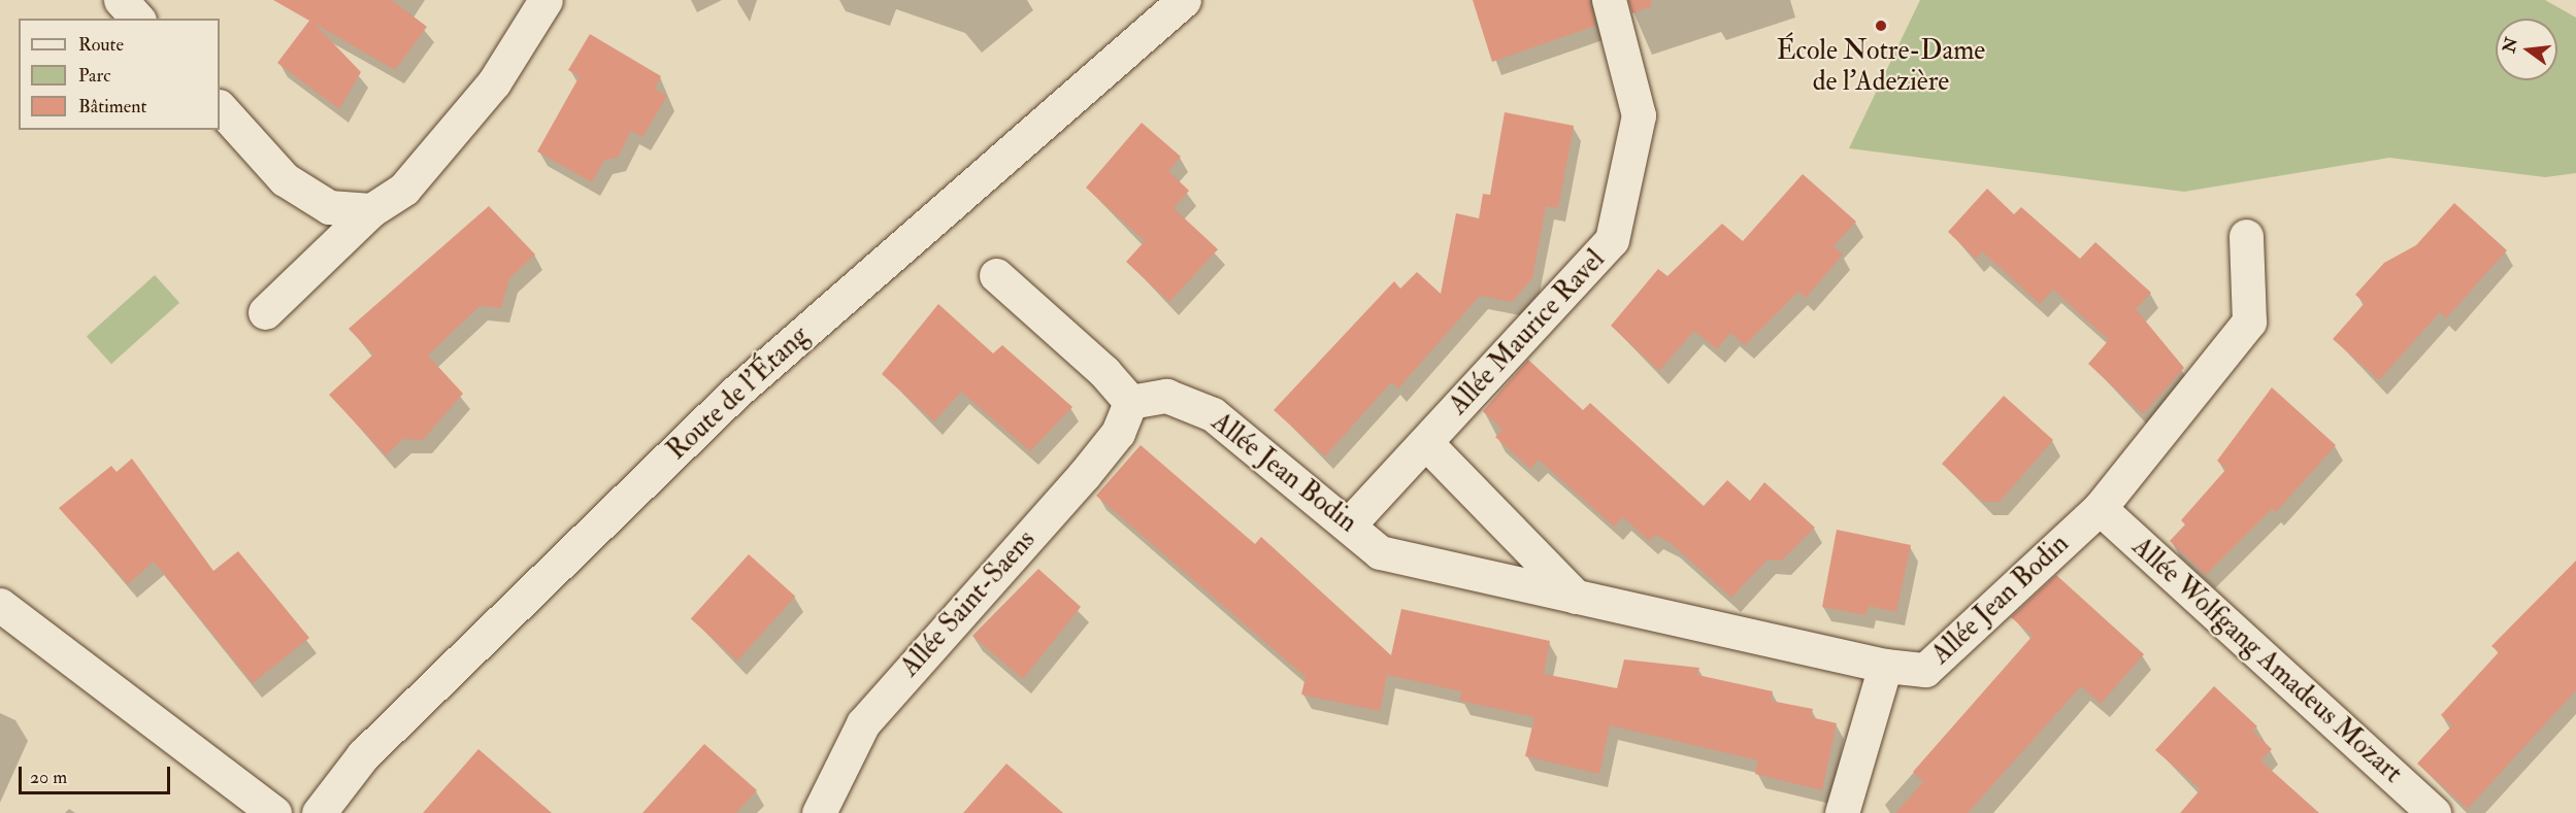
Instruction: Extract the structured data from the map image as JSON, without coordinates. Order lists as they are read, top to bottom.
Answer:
{
  "streets": {
    "street": [
      "Allée Maurice Ravel",
      "Route de l'Étang",
      "Allée Jean Bodin",
      "Allée Saint-Saens",
      "Allée Wolfgang Amadeus Mozart"
    ]
  },
  "crossings": [
    ["Allée Maurice Ravel", "Allée Jean Bodin"],
    ["Allée Jean Bodin", "Allée Saint-Saens"],
    ["Allée Jean Bodin", "Allée Wolfgang Amadeus Mozart"]
  ],
  "places": ["École Notre-Dame de l'Adezière"],
  "legend": ["Route", "Parc", "Bâtiment"],
  "scale_bar": "20 m",
  "north": "left"
}
